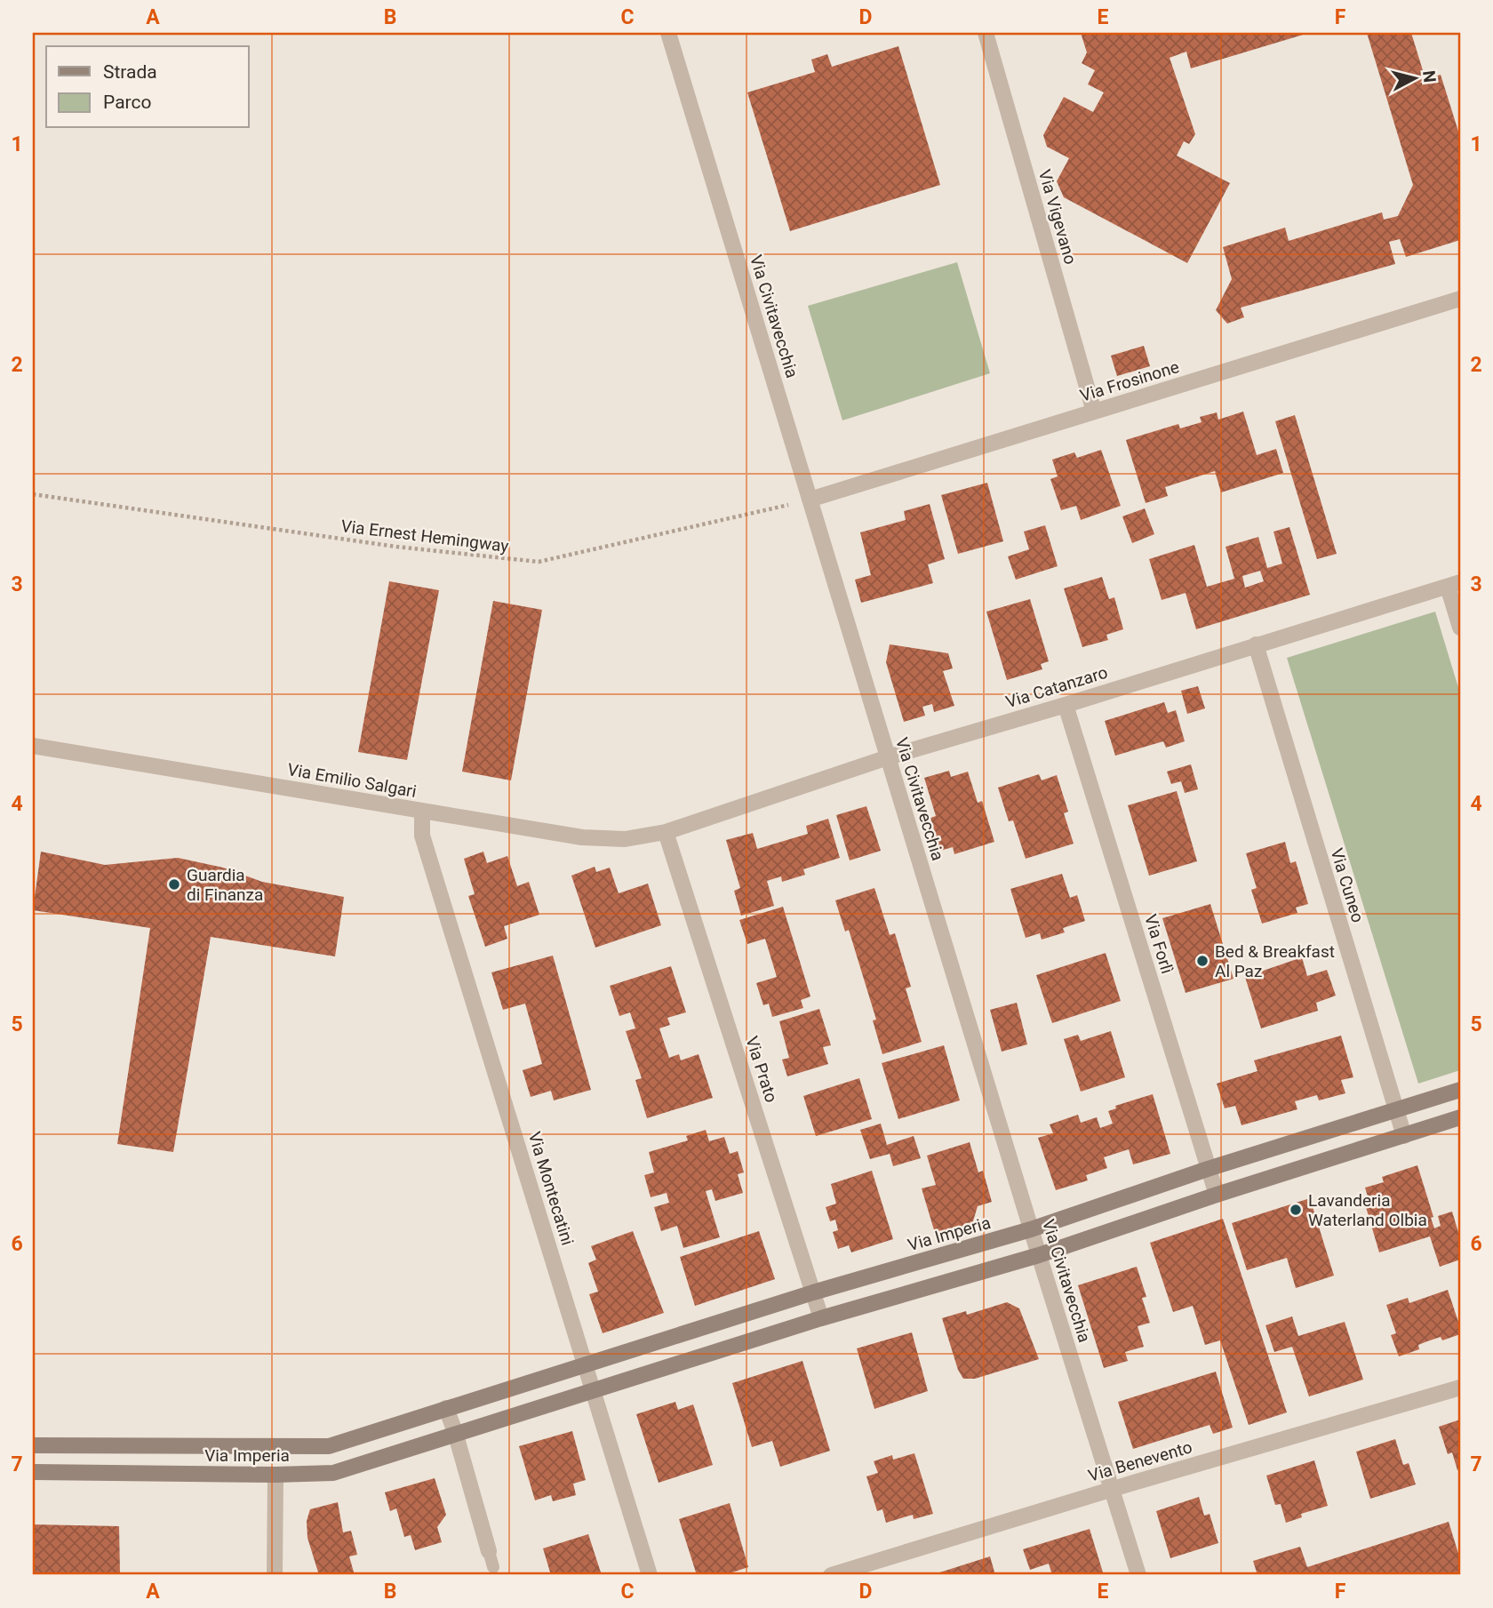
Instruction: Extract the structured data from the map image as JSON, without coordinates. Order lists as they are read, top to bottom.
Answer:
{
  "streets": {
    "street": [
      "Via Vigevano",
      "Via Civitavecchia",
      "Via Frosinone",
      "Via Catanzaro",
      "Via Emilio Salgari",
      "Via Cuneo",
      "Via Forlì",
      "Via Prato",
      "Via Montecatini",
      "Via Imperia",
      "Via Benevento"
    ],
    "path": ["Via Ernest Hemingway"]
  },
  "crossings": [
    ["Via Vigevano", "Via Frosinone"],
    ["Via Civitavecchia", "Via Frosinone"],
    ["Via Civitavecchia", "Via Ernest Hemingway"],
    ["Via Civitavecchia", "Via Catanzaro"],
    ["Via Civitavecchia", "Via Imperia"],
    ["Via Civitavecchia", "Via Benevento"],
    ["Via Frosinone", "Via Ernest Hemingway"],
    ["Via Catanzaro", "Via Emilio Salgari"],
    ["Via Catanzaro", "Via Cuneo"],
    ["Via Catanzaro", "Via Forlì"],
    ["Via Catanzaro", "Via Prato"],
    ["Via Emilio Salgari", "Via Prato"],
    ["Via Emilio Salgari", "Via Montecatini"],
    ["Via Cuneo", "Via Imperia"],
    ["Via Forlì", "Via Imperia"],
    ["Via Prato", "Via Imperia"],
    ["Via Montecatini", "Via Imperia"]
  ],
  "places": ["Guardia di Finanza", "Bed & Breakfast Al Paz", "Lavanderia Waterland Olbia"],
  "legend": ["Strada", "Parco"],
  "north": "right",
  "grid": {
    "columns": [
      "A",
      "B",
      "C",
      "D",
      "E",
      "F"
    ],
    "rows": [
      "1",
      "2",
      "3",
      "4",
      "5",
      "6",
      "7"
    ]
  }
}
